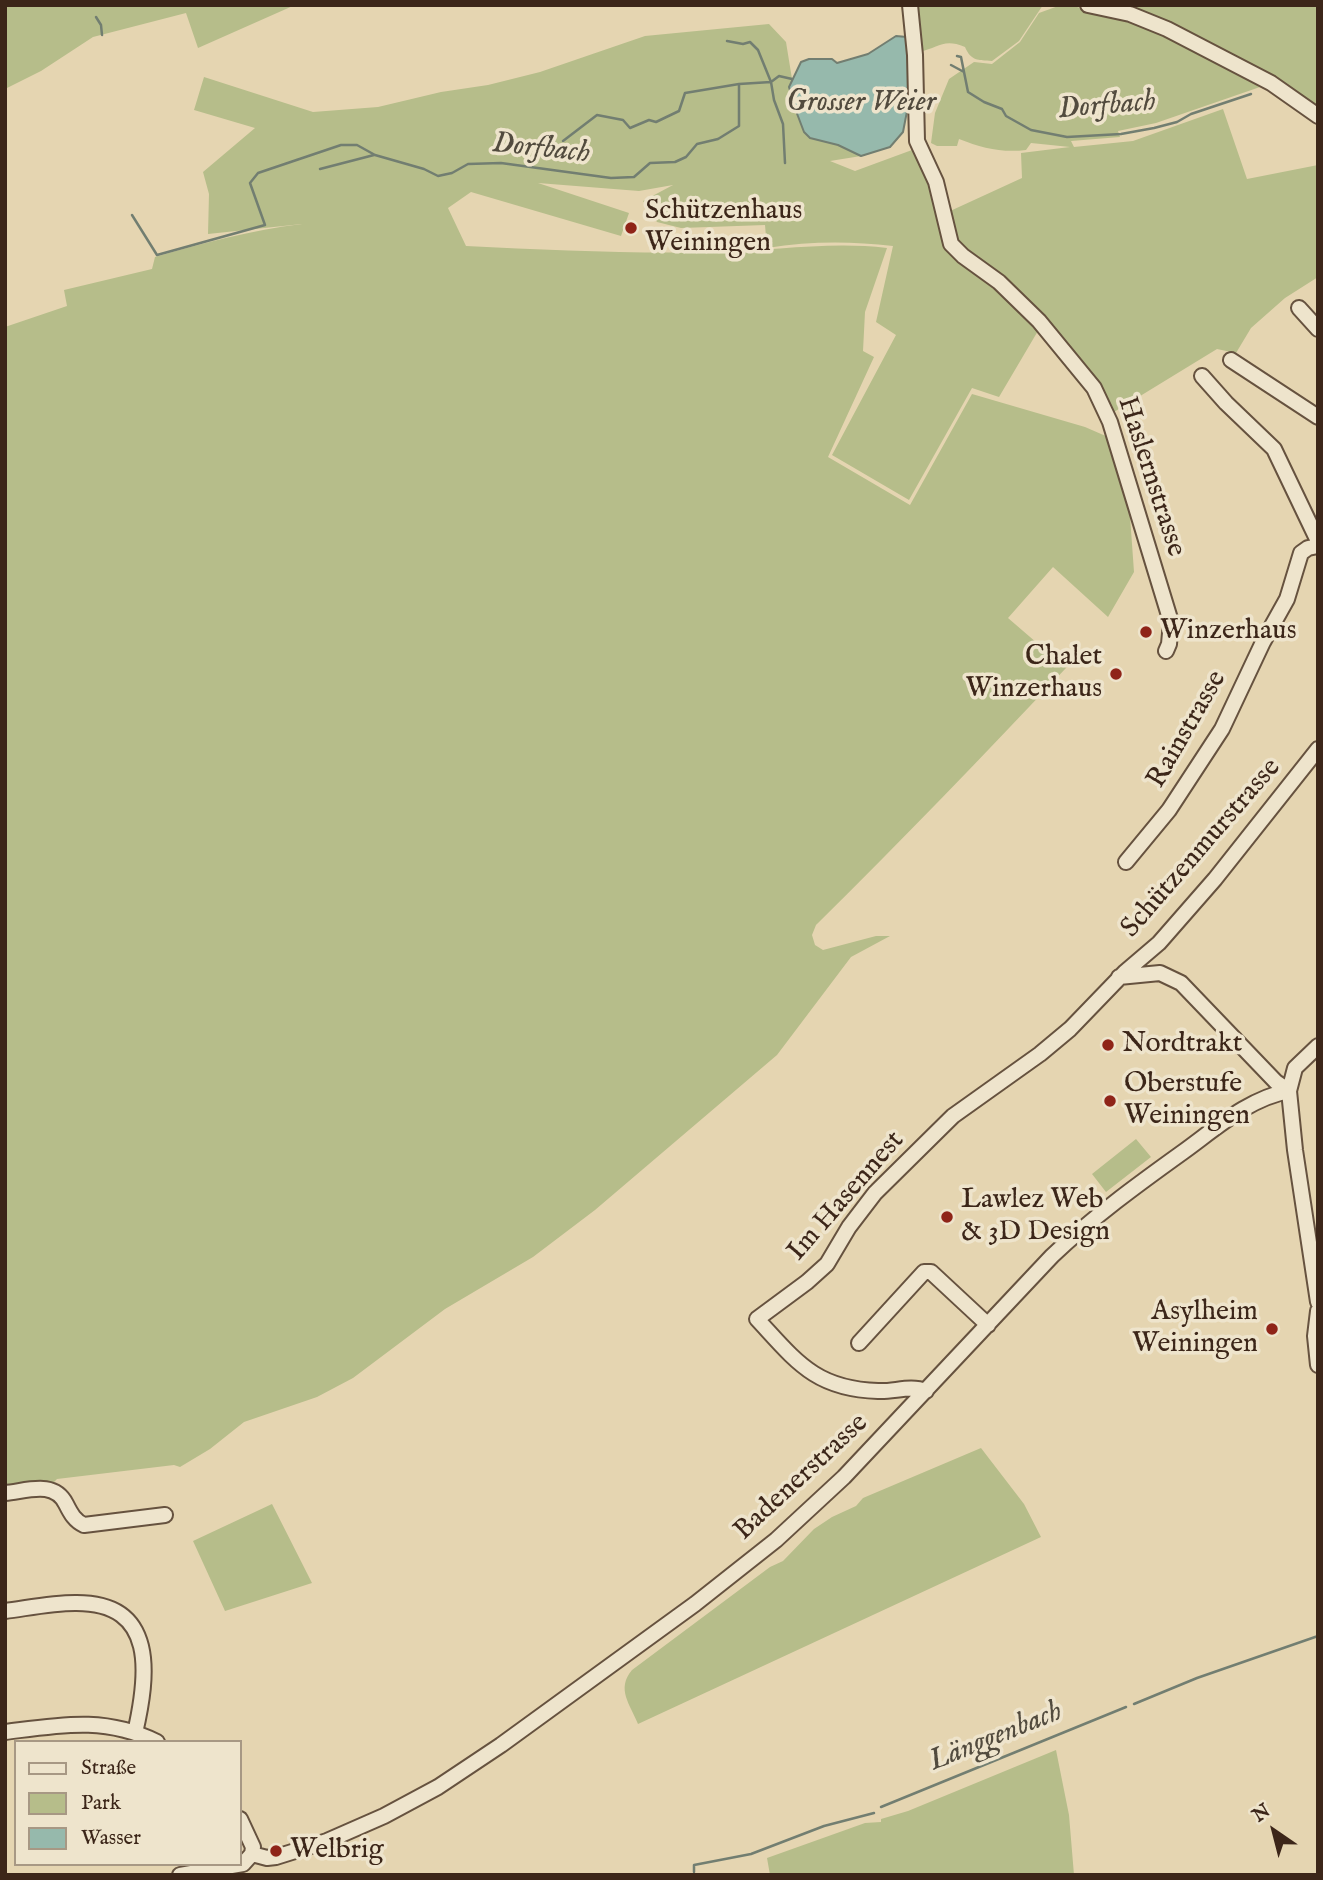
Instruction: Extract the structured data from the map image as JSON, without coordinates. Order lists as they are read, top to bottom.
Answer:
{
  "streets": {
    "street": [
      "Haslernstrasse",
      "Rainstrasse",
      "Schützenmurstrasse",
      "Im Hasennest",
      "Badenerstrasse"
    ]
  },
  "crossings": [
    ["Schützenmurstrasse", "Im Hasennest"],
    ["Im Hasennest", "Badenerstrasse"]
  ],
  "water": ["Grosser Weier", "Dorfbach", "Länggenbach"],
  "places": [
    "Schützenhaus Weiningen",
    "Winzerhaus",
    "Chalet Winzerhaus",
    "Nordtrakt",
    "Oberstufe Weiningen",
    "Lawlez Web & 3D Design",
    "Asylheim Weiningen",
    "Welbrig"
  ],
  "legend": ["Straße", "Park", "Wasser"],
  "north": "top left"
}
